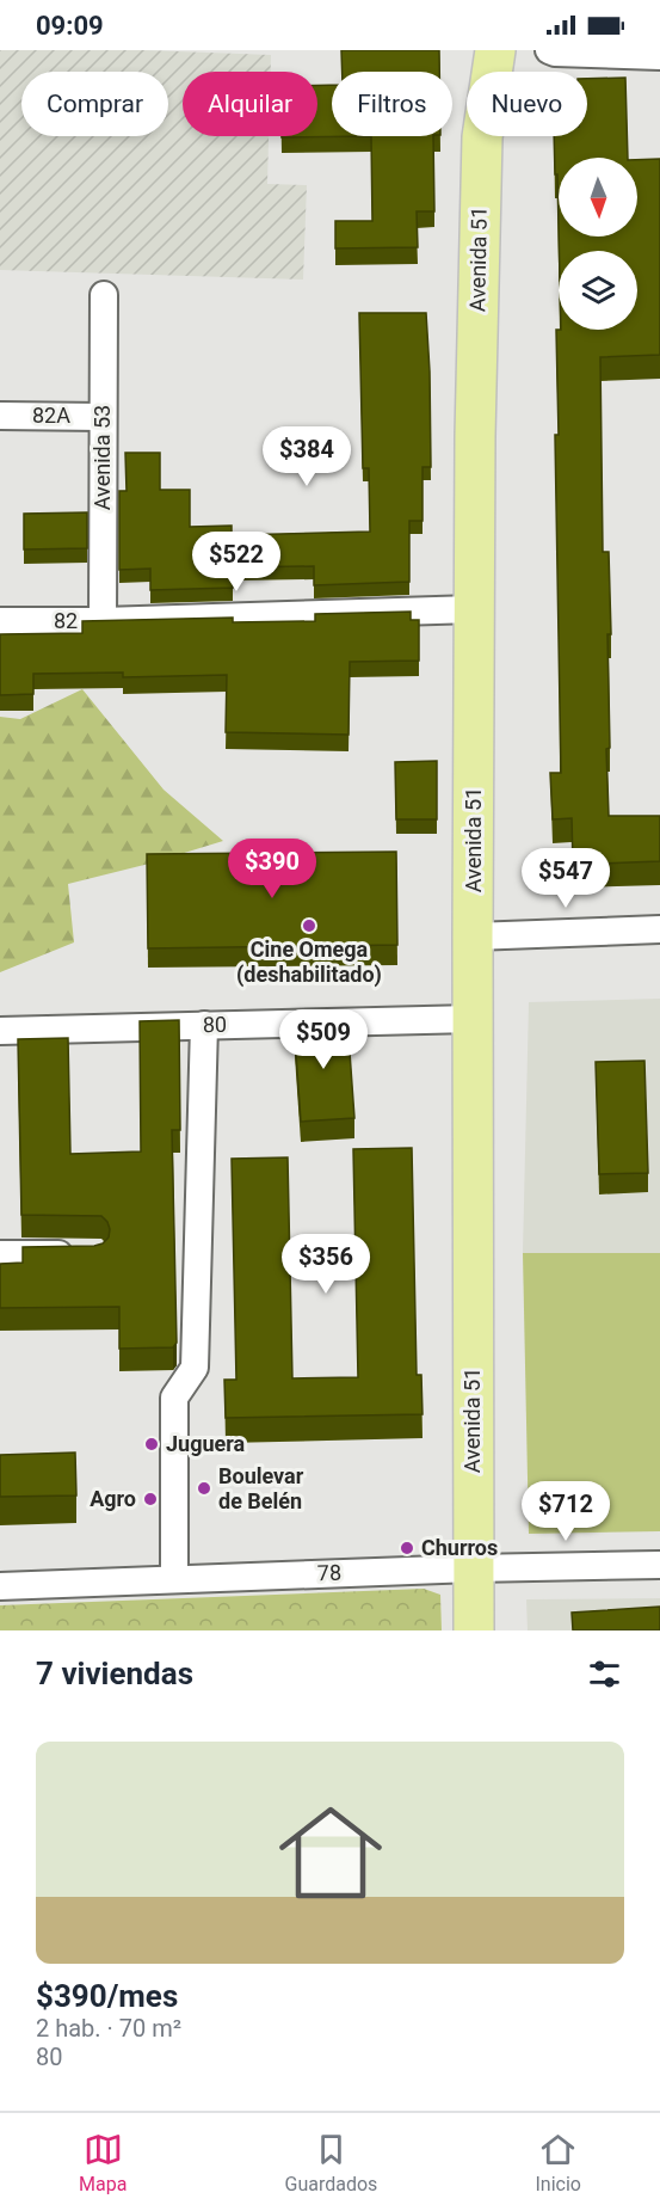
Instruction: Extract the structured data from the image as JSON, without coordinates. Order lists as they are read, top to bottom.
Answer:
{
  "streets": {
    "main road": ["Avenida 51"],
    "street": [
      "82A",
      "Avenida 53",
      "82",
      "80",
      "78"
    ]
  },
  "crossings": [
    ["Avenida 51", "82"],
    ["Avenida 51", "80"],
    ["Avenida 51", "78"],
    ["82A", "Avenida 53"],
    ["Avenida 53", "82"]
  ],
  "places": [
    "Cine Omega (deshabilitado)",
    "Juguera",
    "Boulevar de Belén",
    "Agro",
    "Churros"
  ],
  "north": "bottom",
  "page": {
    "status": "09:09",
    "chip": [
      "Comprar",
      "Alquilar",
      "Filtros",
      "Nuevo"
    ],
    "price": [
      "$384",
      "$522",
      "$390",
      "$547",
      "$509",
      "$356",
      "$712"
    ],
    "heading": "7 viviendas",
    "list": [
      {
        "name": "$390/mes",
        "note": "2 hab. · 70 m² · 80"
      }
    ],
    "tabs": ["Mapa", "Guardados", "Inicio"]
  }
}
